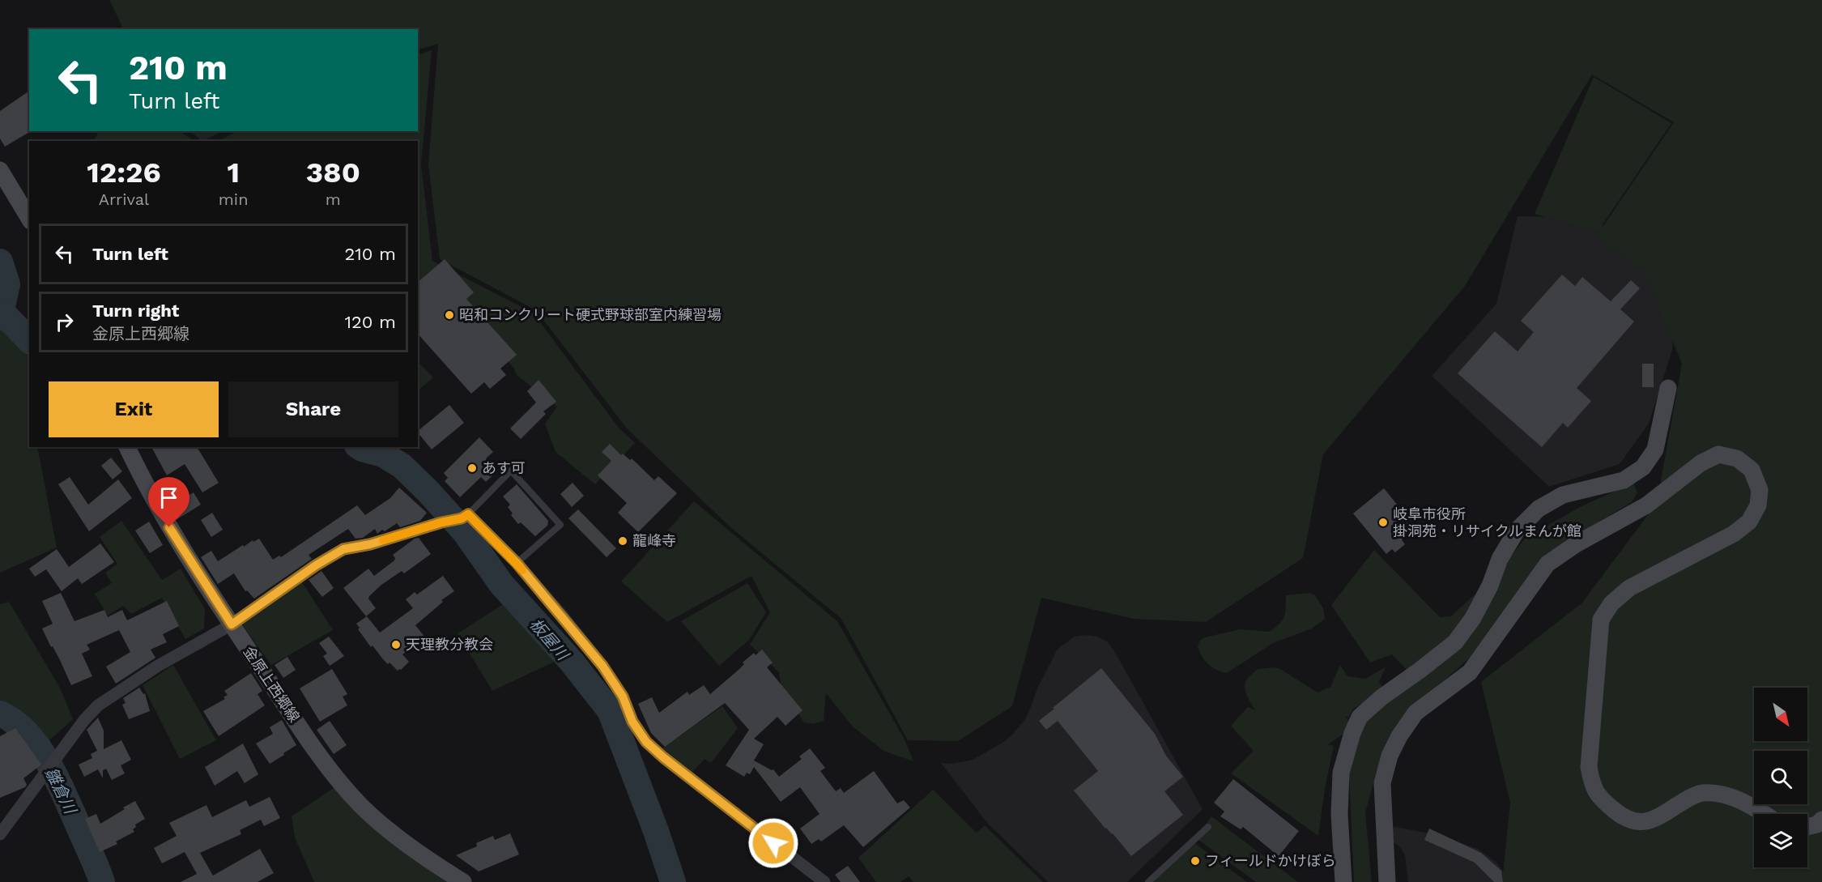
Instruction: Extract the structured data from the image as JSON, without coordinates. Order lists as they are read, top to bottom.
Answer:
{
  "streets": {
    "street": ["金原上西郷線"]
  },
  "water": ["板屋川", "雛倉川"],
  "places": [
    "昭和コンクリート硬式野球部室内練習場",
    "あす可",
    "岐阜市役所 掛洞苑・リサイクルまんが館",
    "龍峰寺",
    "天理教分教会",
    "フィールドかけぼら"
  ],
  "north": "bottom right",
  "page": {
    "turn": ["210 m", "Turn left"],
    "eta": [
      "12:26",
      "Arrival",
      "1",
      "min",
      "380",
      "m"
    ],
    "list": [
      {
        "name": "Turn left",
        "value": "210 m"
      },
      {
        "name": "Turn right",
        "note": "金原上西郷線",
        "value": "120 m"
      }
    ],
    "buttons": ["Exit", "Share"]
  }
}
